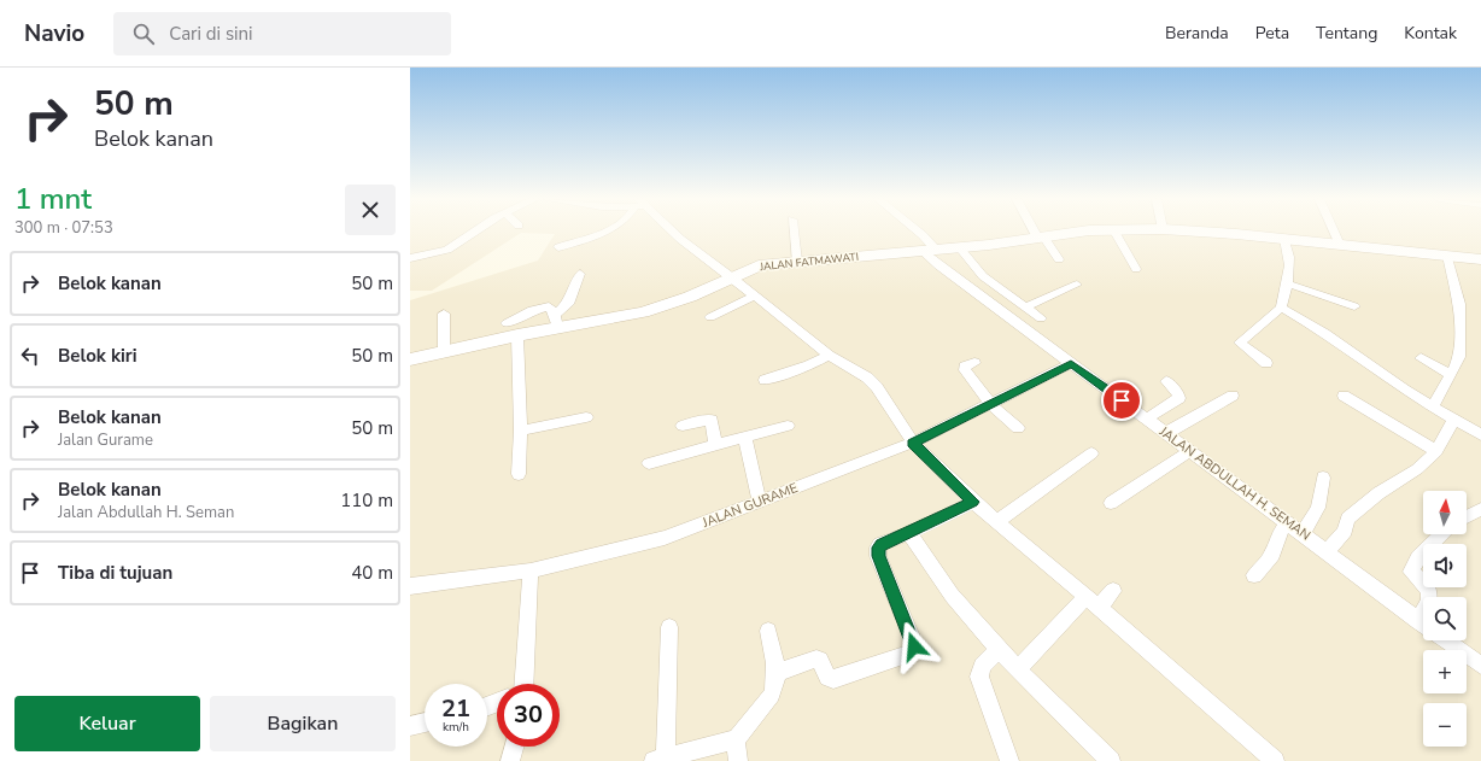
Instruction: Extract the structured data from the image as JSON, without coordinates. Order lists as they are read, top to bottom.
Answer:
{
  "streets": {
    "street": ["JALAN FATMAWATI", "JALAN ABDULLAH H. SEMAN", "JALAN GURAME"]
  },
  "crossings": [
    ["JALAN FATMAWATI", "JALAN ABDULLAH H. SEMAN"],
    ["JALAN ABDULLAH H. SEMAN", "JALAN GURAME"]
  ],
  "north": "top",
  "page": {
    "header": "Navio",
    "search": "Cari di sini",
    "nav": [
      "Beranda",
      "Peta",
      "Tentang",
      "Kontak"
    ],
    "turn": ["50 m", "Belok kanan"],
    "heading": ["1 mnt", "300 m · 07:53"],
    "list": [
      {
        "name": "Belok kanan",
        "value": "50 m"
      },
      {
        "name": "Belok kiri",
        "value": "50 m"
      },
      {
        "name": "Belok kanan",
        "note": "Jalan Gurame",
        "value": "50 m"
      },
      {
        "name": "Belok kanan",
        "note": "Jalan Abdullah H. Seman",
        "value": "110 m"
      },
      {
        "name": "Tiba di tujuan",
        "value": "40 m"
      }
    ],
    "map_buttons": ["+", "−"],
    "speed": "21 km/h",
    "limit": "30",
    "buttons": ["Keluar", "Bagikan"]
  }
}
